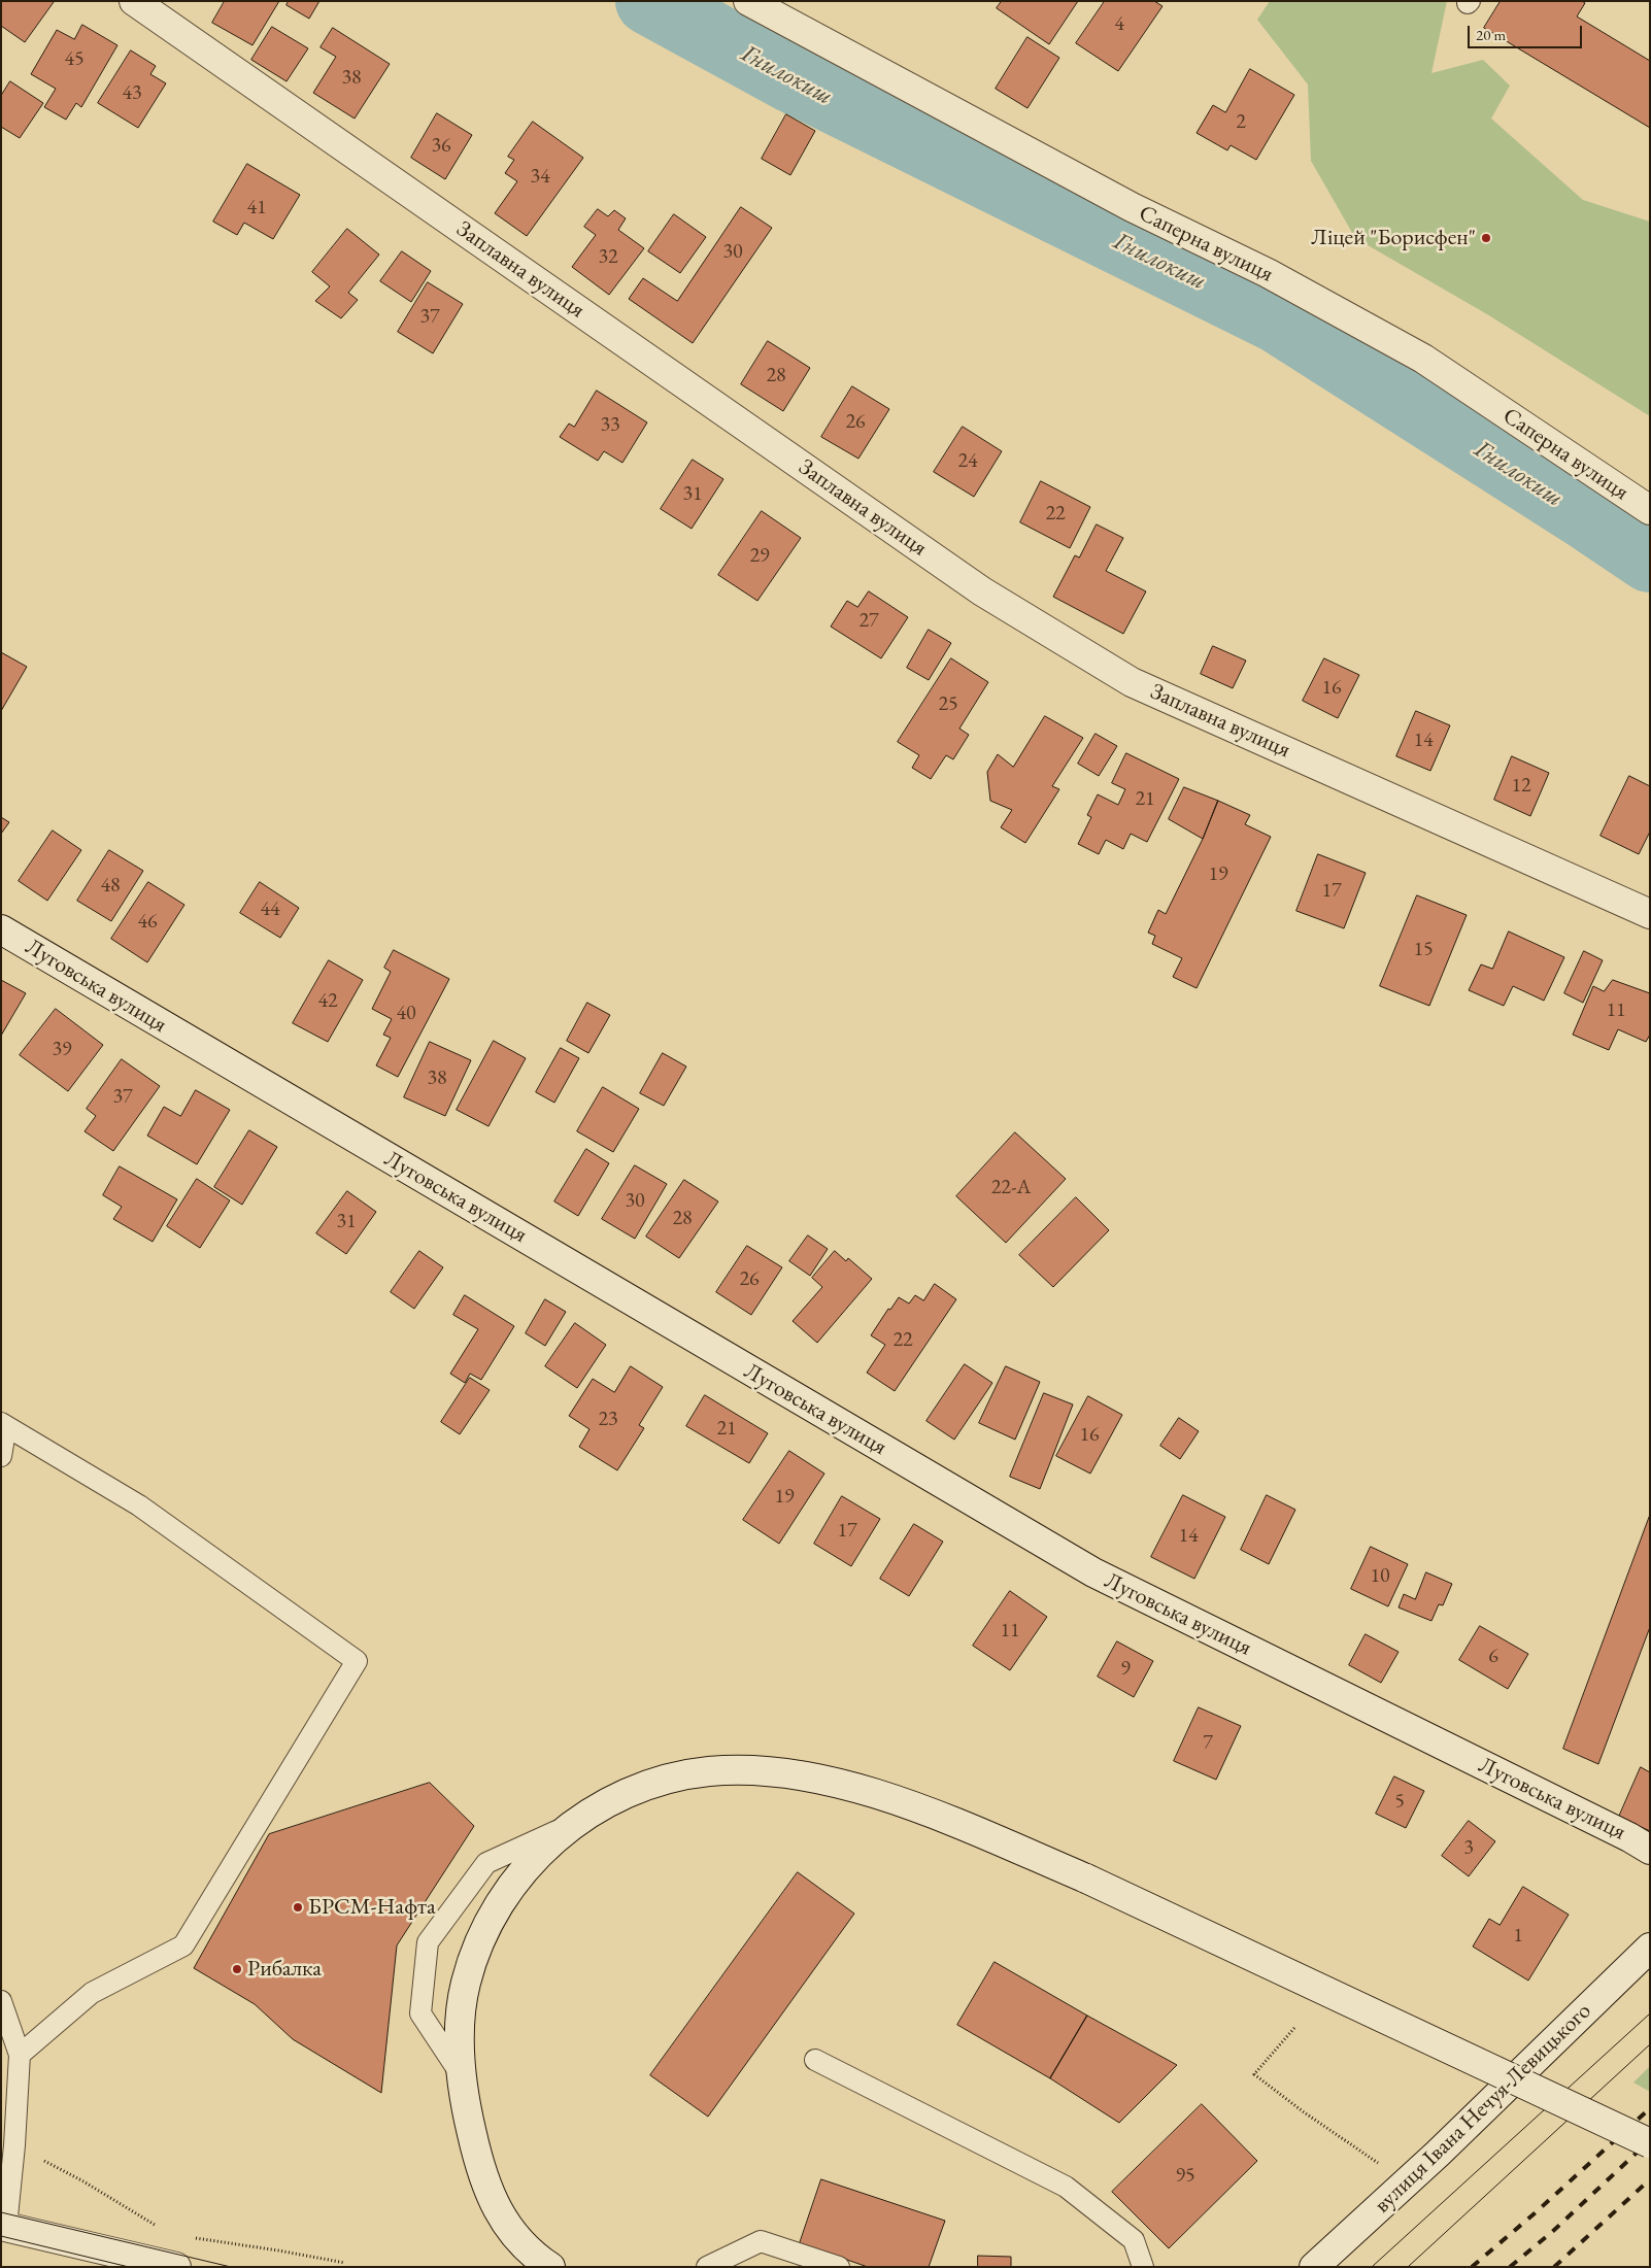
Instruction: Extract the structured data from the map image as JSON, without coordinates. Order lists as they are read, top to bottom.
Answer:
{
  "streets": {
    "street": [
      "Саперна вулиця",
      "Заплавна вулиця",
      "Луговська вулиця",
      "вулиця Івана Нечуя-Левицького"
    ]
  },
  "water": ["Гнилокиш"],
  "places": ["Ліцей \"Борисфен\"", "БРСМ-Нафта", "Рибалка"],
  "house_numbers": [
    "4",
    "45",
    "38",
    "43",
    "2",
    "36",
    "34",
    "41",
    "30",
    "32",
    "37",
    "28",
    "26",
    "33",
    "24",
    "31",
    "22",
    "29",
    "27",
    "16",
    "25",
    "14",
    "12",
    "21",
    "19",
    "48",
    "17",
    "44",
    "46",
    "15",
    "42",
    "11",
    "40",
    "39",
    "38",
    "37",
    "22-А",
    "30",
    "28",
    "31",
    "26",
    "22",
    "23",
    "21",
    "16",
    "19",
    "17",
    "14",
    "10",
    "11",
    "6",
    "9",
    "7",
    "5",
    "3",
    "1",
    "95"
  ],
  "scale_bar": "20 m"
}
